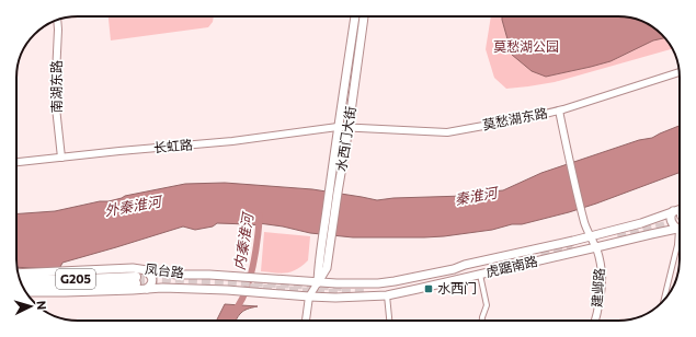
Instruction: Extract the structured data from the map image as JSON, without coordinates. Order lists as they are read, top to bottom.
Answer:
{
  "streets": {
    "highway": ["G205"],
    "main road": ["水西门大街", "虎踞南路", "凤台路"],
    "street": [
      "南湖东路",
      "莫愁湖东路",
      "长虹路",
      "建邺路"
    ]
  },
  "crossings": [
    ["南湖东路", "长虹路"],
    ["莫愁湖东路", "水西门大街"],
    ["莫愁湖东路", "长虹路"],
    ["莫愁湖东路", "建邺路"],
    ["水西门大街", "长虹路"],
    ["虎踞南路", "凤台路"],
    ["虎踞南路", "建邺路"]
  ],
  "water": ["秦淮河", "外秦淮河", "内秦淮河"],
  "parks": ["莫愁湖公园"],
  "places": {
    "transit": ["水西门"]
  },
  "north": "right"
}
